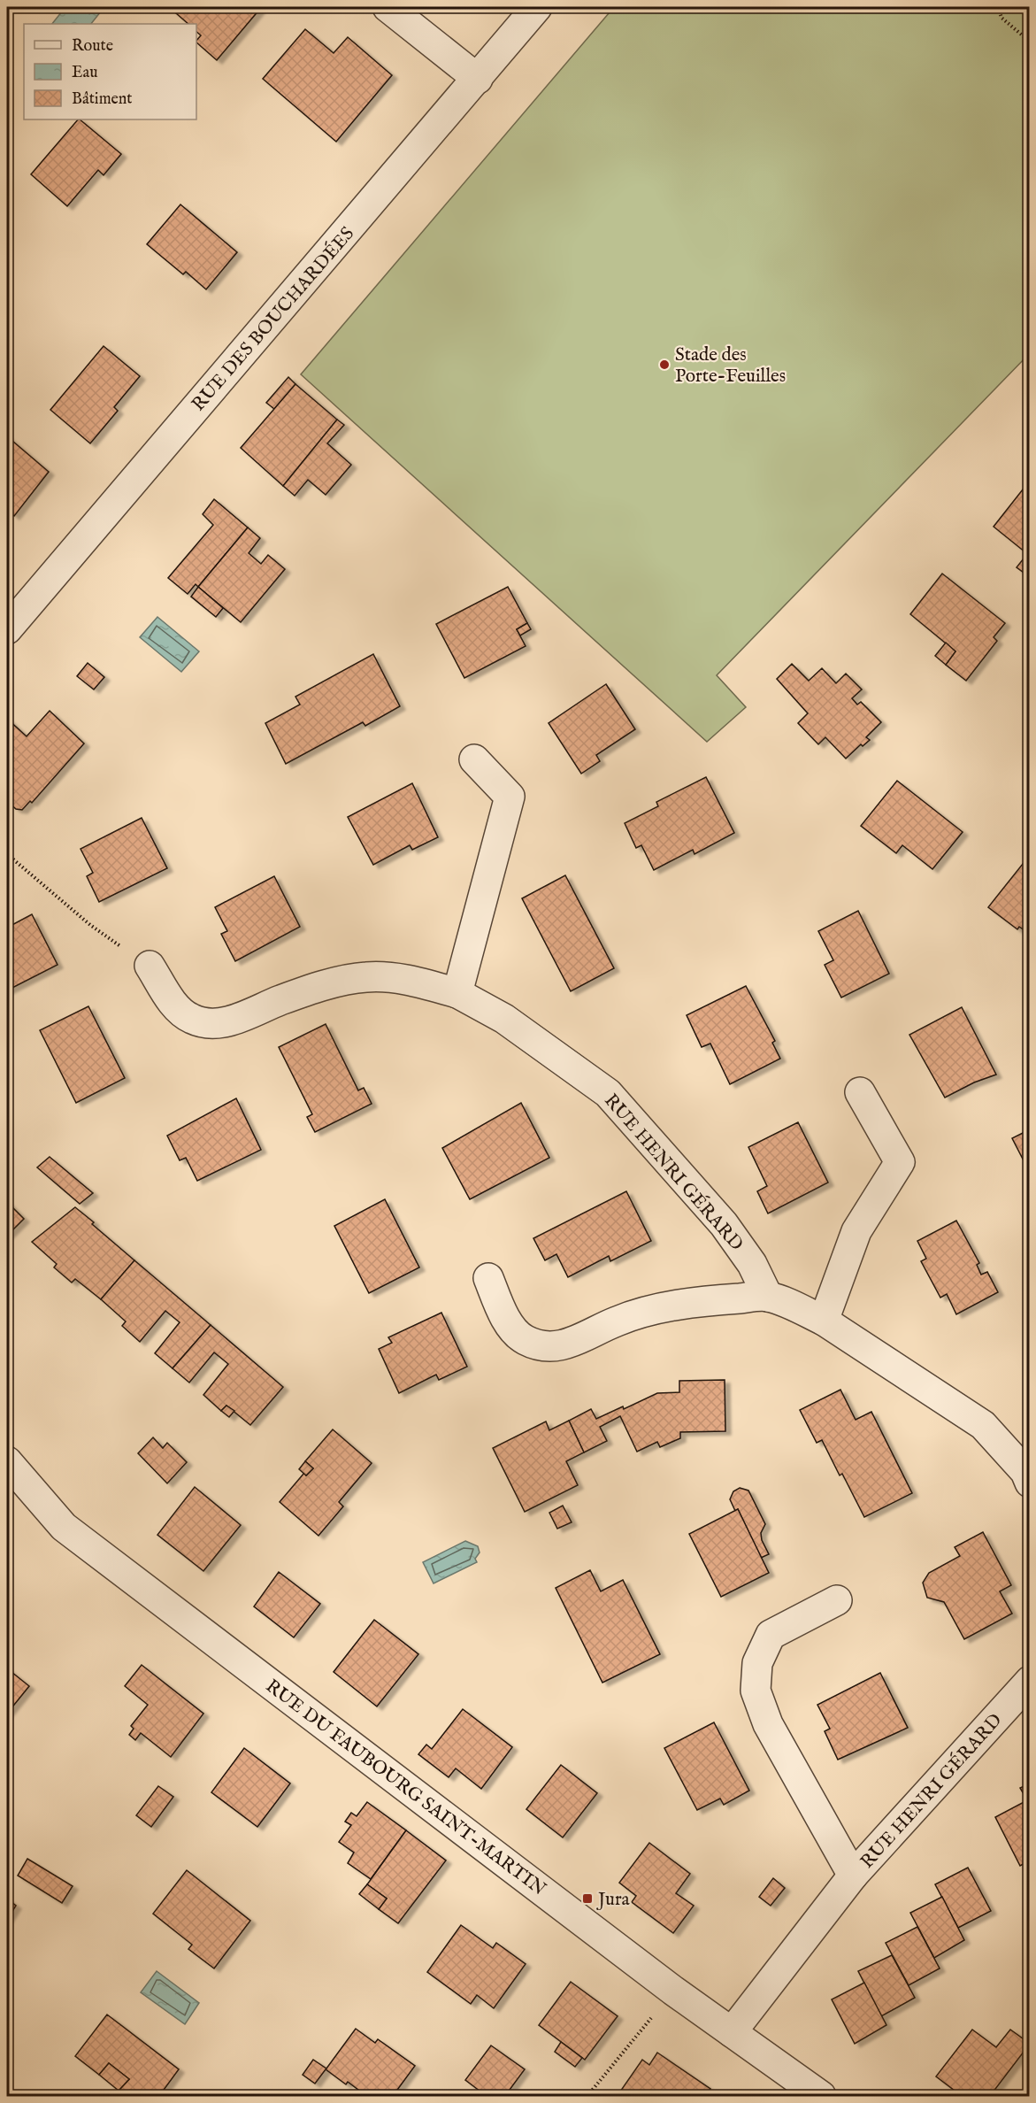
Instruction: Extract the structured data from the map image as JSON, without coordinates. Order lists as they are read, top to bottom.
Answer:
{
  "streets": {
    "street": ["RUE DES BOUCHARDÉES", "RUE HENRI GÉRARD", "RUE DU FAUBOURG SAINT-MARTIN"]
  },
  "crossings": [
    ["RUE HENRI GÉRARD", "RUE DU FAUBOURG SAINT-MARTIN"]
  ],
  "places": {
    "other": ["Stade des Porte-Feuilles"],
    "transit": ["Jura"]
  },
  "legend": ["Route", "Eau", "Bâtiment"]
}
